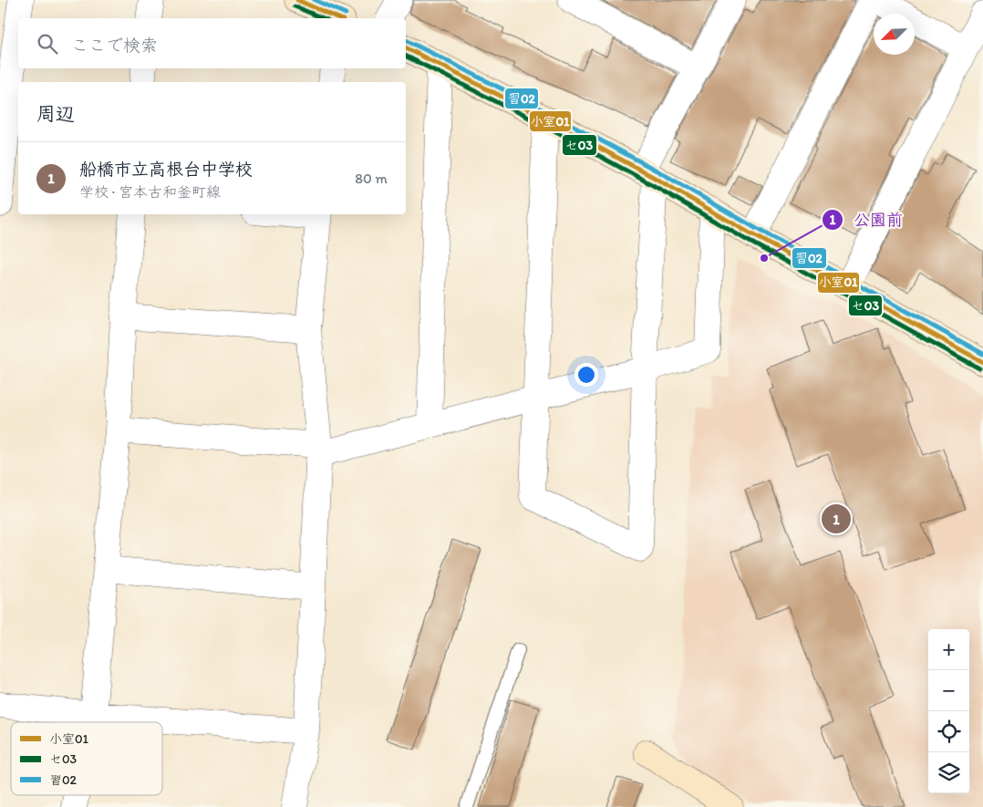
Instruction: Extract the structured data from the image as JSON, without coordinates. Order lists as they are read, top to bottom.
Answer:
{
  "places": ["公園前"],
  "lines": ["transit line 小室01", "transit line 習02", "transit line セ03"],
  "legend": ["小室01", "セ03", "習02"],
  "north": "bottom left",
  "page": {
    "search": "ここで検索",
    "heading": "周辺",
    "list": [
      {
        "mark": "1",
        "name": "船橋市立高根台中学校",
        "note": "学校 · 宮本古和釜町線",
        "value": "80 m"
      }
    ],
    "pins": "1",
    "map_buttons": ["+", "−"]
  }
}
